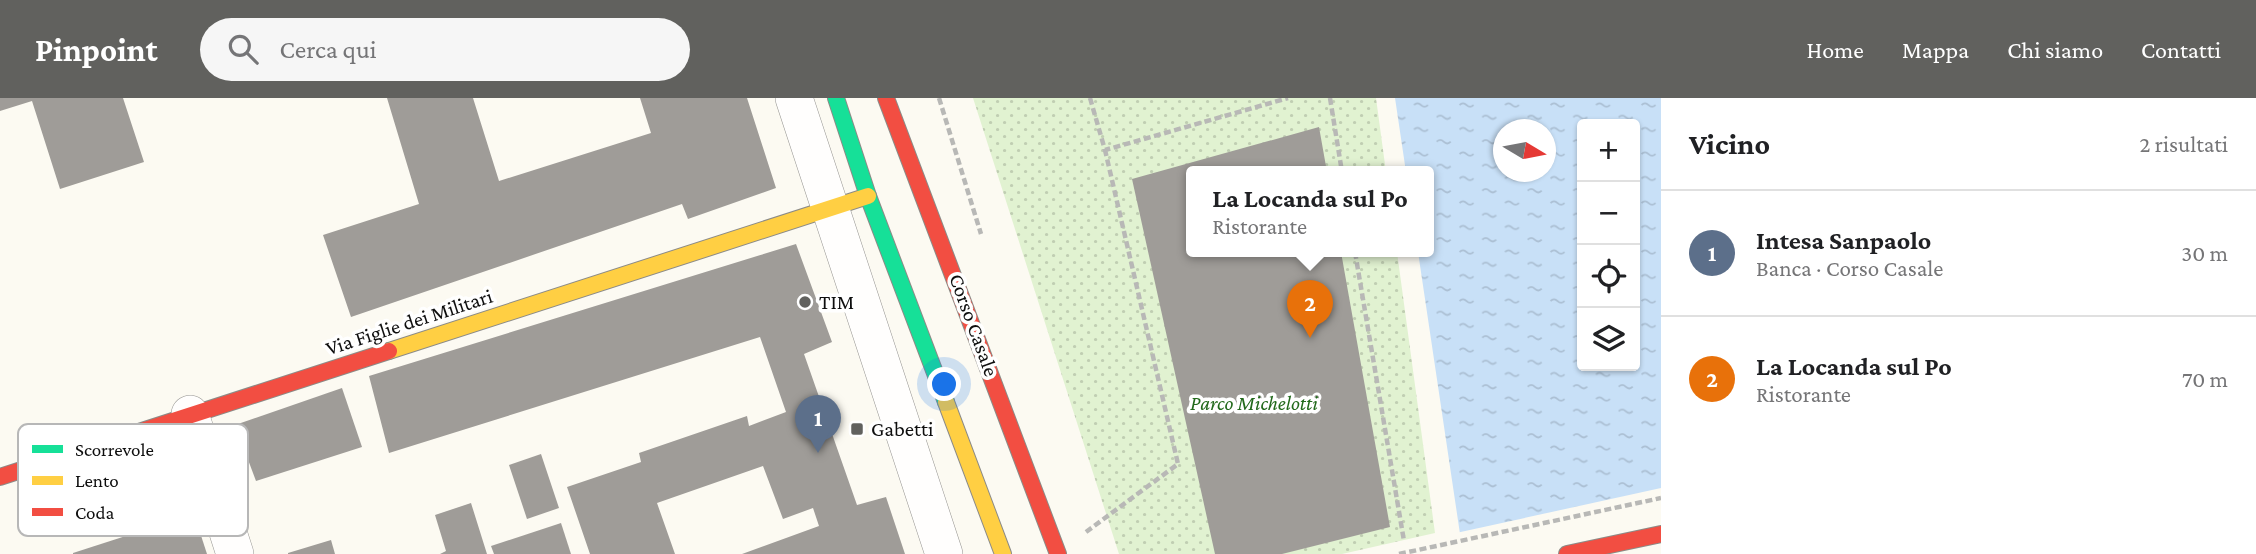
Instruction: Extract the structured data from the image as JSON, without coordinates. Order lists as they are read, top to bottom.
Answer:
{
  "streets": {
    "main road": ["Via Figlie dei Militari", "Corso Casale"]
  },
  "parks": ["Parco Michelotti"],
  "places": {
    "other": ["TIM"],
    "transit": ["Gabetti"]
  },
  "legend": ["Scorrevole", "Lento", "Coda"],
  "north": "right",
  "page": {
    "header": "Pinpoint",
    "search": "Cerca qui",
    "nav": [
      "Home",
      "Mappa",
      "Chi siamo",
      "Contatti"
    ],
    "heading": ["Vicino", "2 risultati"],
    "map_buttons": ["+", "−"],
    "popup": ["La Locanda sul Po", "Ristorante"],
    "list": [
      {
        "mark": "1",
        "name": "Intesa Sanpaolo",
        "note": "Banca · Corso Casale",
        "value": "30 m"
      },
      {
        "mark": "2",
        "name": "La Locanda sul Po",
        "note": "Ristorante",
        "value": "70 m"
      }
    ],
    "pins": ["2", "1"]
  }
}
